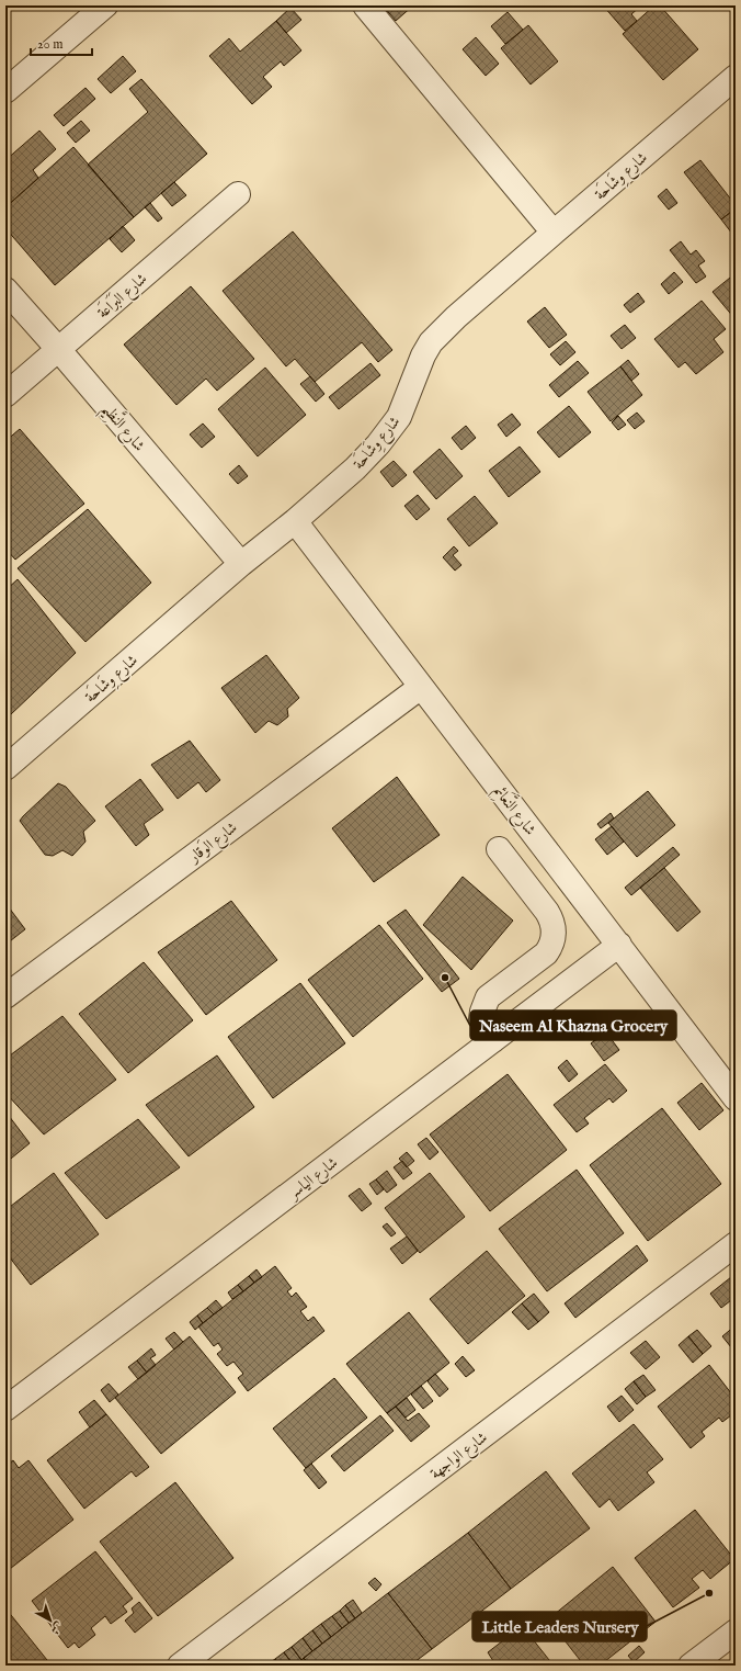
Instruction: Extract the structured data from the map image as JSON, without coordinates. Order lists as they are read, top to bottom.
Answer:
{
  "streets": {
    "street": [
      "شارع وِشَاحَة",
      "شارع البَرَاعَة",
      "شارع النَّظِيم",
      "شارع النَّعَائِم",
      "شارع الوَقار",
      "شارع الياسر",
      "شارع الواجهة"
    ]
  },
  "crossings": [
    ["شارع وِشَاحَة", "شارع النَّظِيم"],
    ["شارع وِشَاحَة", "شارع النَّعَائِم"],
    ["شارع البَرَاعَة", "شارع النَّظِيم"],
    ["شارع النَّعَائِم", "شارع الوَقار"],
    ["شارع النَّعَائِم", "شارع الياسر"]
  ],
  "places": ["Naseem Al Khazna Grocery", "Little Leaders Nursery"],
  "scale_bar": "20 m",
  "north": "bottom right"
}
